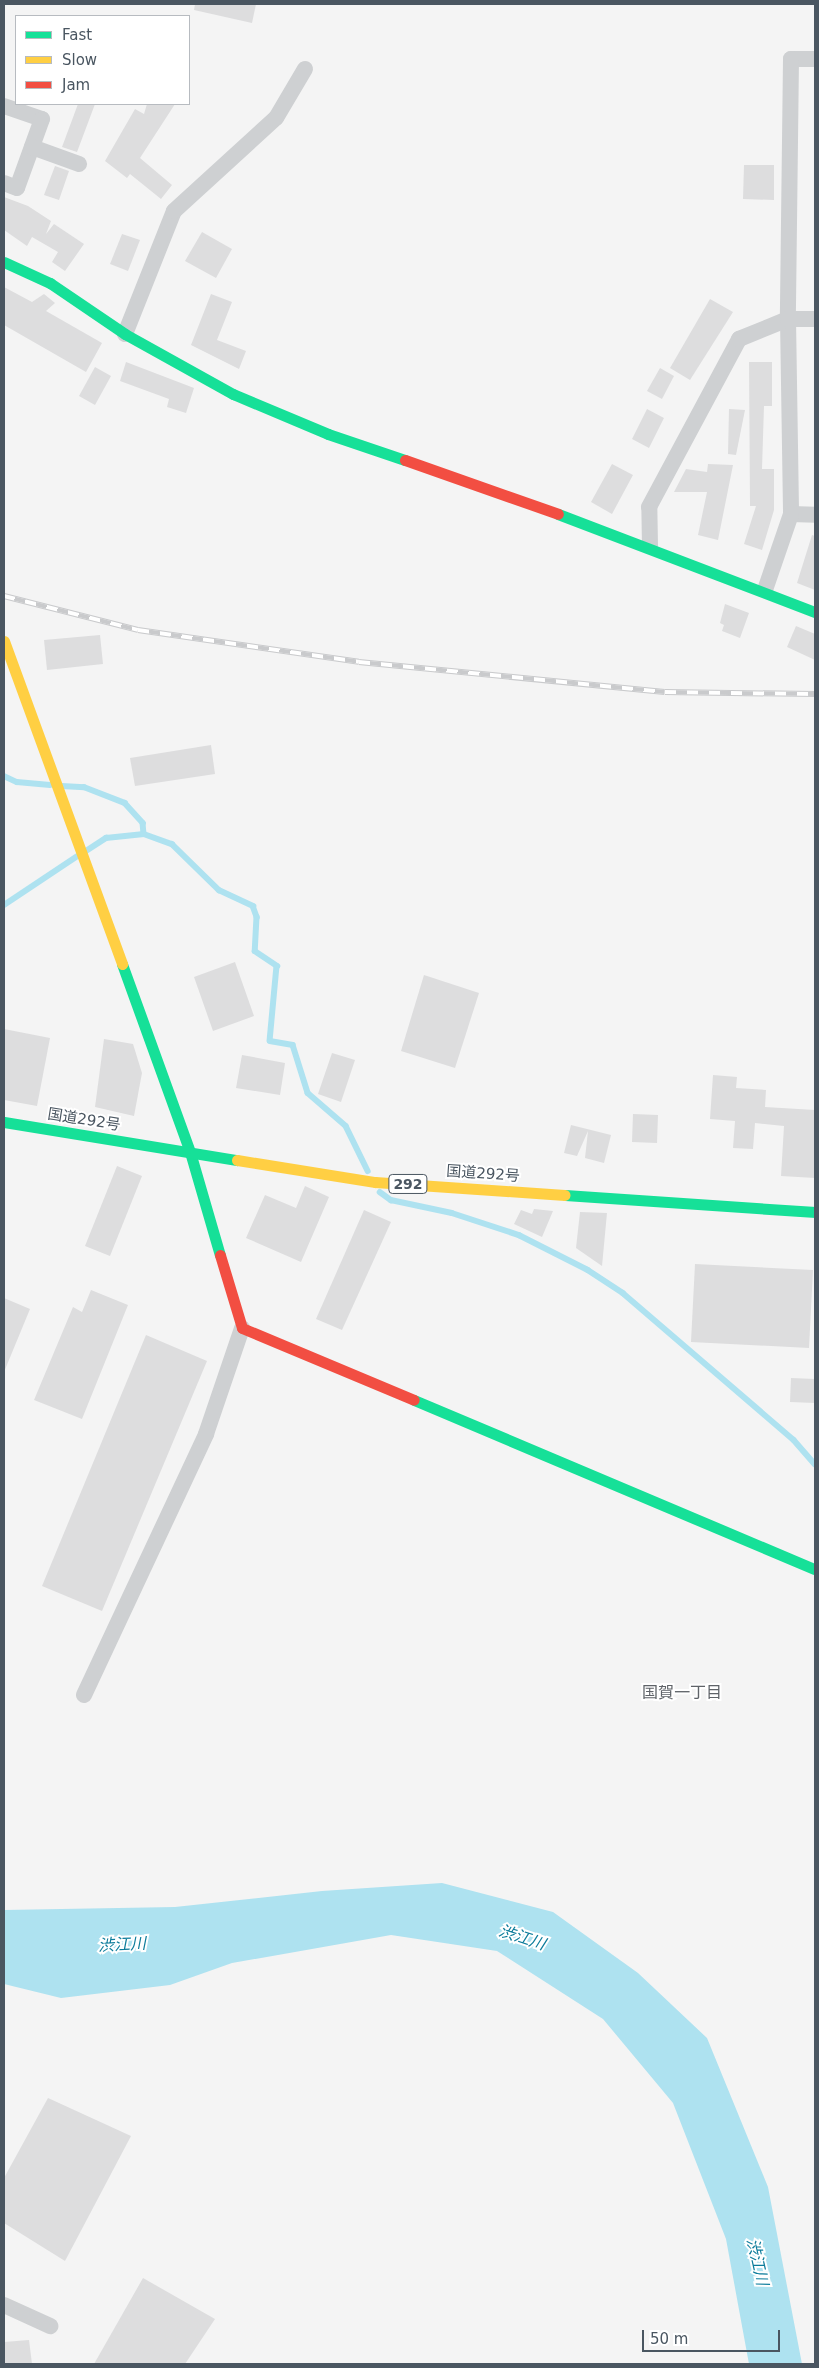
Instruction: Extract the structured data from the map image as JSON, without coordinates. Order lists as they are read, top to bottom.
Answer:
{
  "streets": {
    "main road": ["国道292号", "292"]
  },
  "districts": ["国賀一丁目"],
  "water": ["渋江川"],
  "legend": ["Fast", "Slow", "Jam"],
  "scale_bar": "50 m"
}
